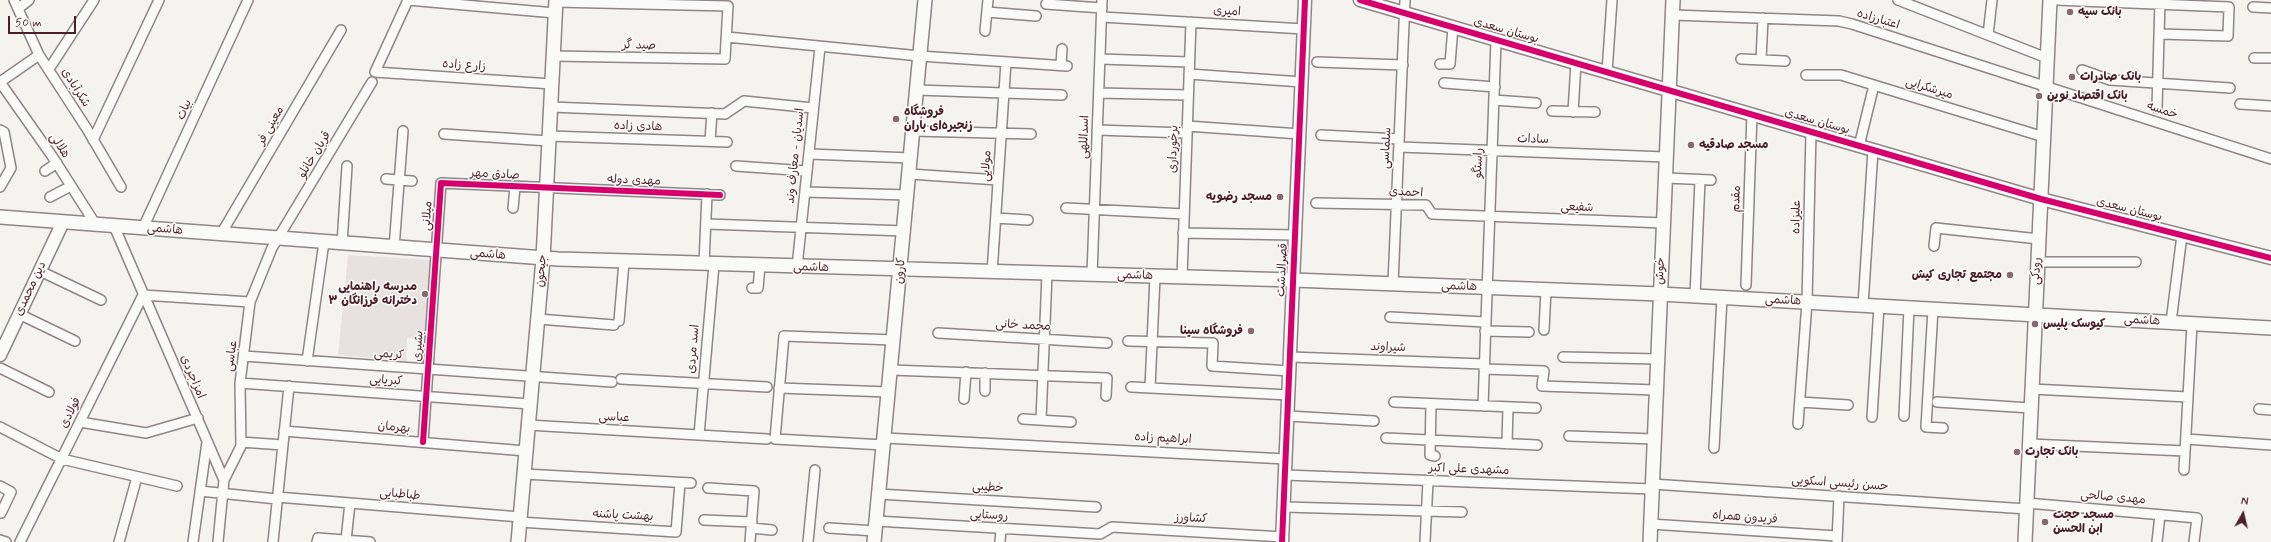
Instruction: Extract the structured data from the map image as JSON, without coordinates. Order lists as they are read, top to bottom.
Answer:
{
  "streets": {
    "main road": [
      "هاشمی",
      "جیحون",
      "کارون",
      "خوش",
      "رودکی"
    ],
    "street": [
      "امیری",
      "اعتبارزاده",
      "بوستان سعدی",
      "صید گر",
      "زارع زاده",
      "شکرآبادی",
      "میرشکرایی",
      "بیات",
      "خمسه",
      "معینی فر",
      "هادی زاده",
      "اسداللهی",
      "سادات",
      "هلالی",
      "سلماسی",
      "برخورداری",
      "قربان خانلو",
      "اسدیان - معارف وند",
      "راستگو",
      "مولایی",
      "صادق مهر",
      "مهدی دوله",
      "احمدی",
      "مقدم",
      "شفیعی",
      "میلانی",
      "علیزاده",
      "قصرالدشت",
      "دین محمدی",
      "محمد خانی",
      "بشیری",
      "شیراوند",
      "اسد مردی",
      "کریمی",
      "عباسی",
      "امزاجردی",
      "کبریایی",
      "فولادی",
      "بهرمان",
      "ابراهیم زاده",
      "مشهدی علی اکبر",
      "حسن رئیسی اسکویی",
      "خطیبی",
      "طباطبایی",
      "مهدی صالحی",
      "بهشت پاشنه",
      "روستایی",
      "فریدون همراه",
      "کشاورز"
    ]
  },
  "crossings": [
    ["امیری", "اسداللهی"],
    ["امیری", "برخورداری"],
    ["امیری", "قصرالدشت"],
    ["اعتبارزاده", "خمسه"],
    ["اعتبارزاده", "خوش"],
    ["اعتبارزاده", "رودکی"],
    ["بوستان سعدی", "سلماسی"],
    ["بوستان سعدی", "راستگو"],
    ["بوستان سعدی", "مقدم"],
    ["بوستان سعدی", "علیزاده"],
    ["بوستان سعدی", "خوش"],
    ["بوستان سعدی", "رودکی"],
    ["صید گر", "جیحون"],
    ["زارع زاده", "جیحون"],
    ["میرشکرایی", "رودکی"],
    ["بیات", "هاشمی"],
    ["خمسه", "رودکی"],
    ["معینی فر", "هاشمی"],
    ["هادی زاده", "جیحون"],
    ["اسداللهی", "هاشمی"],
    ["سادات", "سلماسی"],
    ["سادات", "راستگو"],
    ["سادات", "خوش"],
    ["هلالی", "هاشمی"],
    ["سلماسی", "احمدی"],
    ["سلماسی", "هاشمی"],
    ["برخورداری", "هاشمی"],
    ["قربان خانلو", "هاشمی"],
    ["قربان خانلو", "عباسی"],
    ["اسدیان - معارف وند", "هاشمی"],
    ["راستگو", "احمدی"],
    ["راستگو", "شفیعی"],
    ["راستگو", "هاشمی"],
    ["راستگو", "شیراوند"],
    ["مولایی", "هاشمی"],
    ["صادق مهر", "مهدی دوله"],
    ["صادق مهر", "میلانی"],
    ["صادق مهر", "جیحون"],
    ["مهدی دوله", "جیحون"],
    ["مهدی دوله", "اسد مردی"],
    ["احمدی", "شفیعی"],
    ["شفیعی", "خوش"],
    ["میلانی", "هاشمی"],
    ["میلانی", "بشیری"],
    ["علیزاده", "هاشمی"],
    ["هاشمی", "قصرالدشت"],
    ["هاشمی", "جیحون"],
    ["هاشمی", "کارون"],
    ["هاشمی", "خوش"],
    ["هاشمی", "رودکی"],
    ["هاشمی", "دین محمدی"],
    ["هاشمی", "بشیری"],
    ["هاشمی", "اسد مردی"],
    ["هاشمی", "عباسی"],
    ["هاشمی", "امزاجردی"],
    ["قصرالدشت", "شیراوند"],
    ["قصرالدشت", "ابراهیم زاده"],
    ["قصرالدشت", "مشهدی علی اکبر"],
    ["قصرالدشت", "کشاورز"],
    ["جیحون", "کریمی"],
    ["جیحون", "عباسی"],
    ["جیحون", "کبریایی"],
    ["جیحون", "بهرمان"],
    ["جیحون", "طباطبایی"],
    ["جیحون", "بهشت پاشنه"],
    ["کارون", "عباسی"],
    ["کارون", "ابراهیم زاده"],
    ["کارون", "خطیبی"],
    ["کارون", "روستایی"],
    ["خوش", "شیراوند"],
    ["خوش", "مشهدی علی اکبر"],
    ["خوش", "حسن رئیسی اسکویی"],
    ["خوش", "فریدون همراه"],
    ["رودکی", "حسن رئیسی اسکویی"],
    ["رودکی", "مهدی صالحی"],
    ["بشیری", "کریمی"],
    ["بشیری", "کبریایی"],
    ["بشیری", "بهرمان"],
    ["اسد مردی", "کریمی"],
    ["اسد مردی", "عباسی"],
    ["کریمی", "عباسی"],
    ["عباسی", "امزاجردی"],
    ["عباسی", "کبریایی"],
    ["عباسی", "ابراهیم زاده"],
    ["امزاجردی", "فولادی"],
    ["امزاجردی", "طباطبایی"],
    ["مشهدی علی اکبر", "حسن رئیسی اسکویی"],
    ["حسن رئیسی اسکویی", "مهدی صالحی"],
    ["طباطبایی", "بهشت پاشنه"],
    ["روستایی", "کشاورز"]
  ],
  "places": [
    "بانک سپه",
    "بانک صادرات",
    "بانک اقتصاد نوین",
    "فروشگاه زنجیره‌ای باران",
    "مسجد صادقیه",
    "مسجد رضویه",
    "مجتمع تجاری کیش",
    "مدرسه راهنمایی دخترانه فرزانگان ۳",
    "کیوسک پلیس",
    "فروشگاه سینا",
    "بانک تجارت",
    "مسجد حجت ابن الحسن"
  ],
  "scale_bar": "50 m",
  "north": "top"
}
